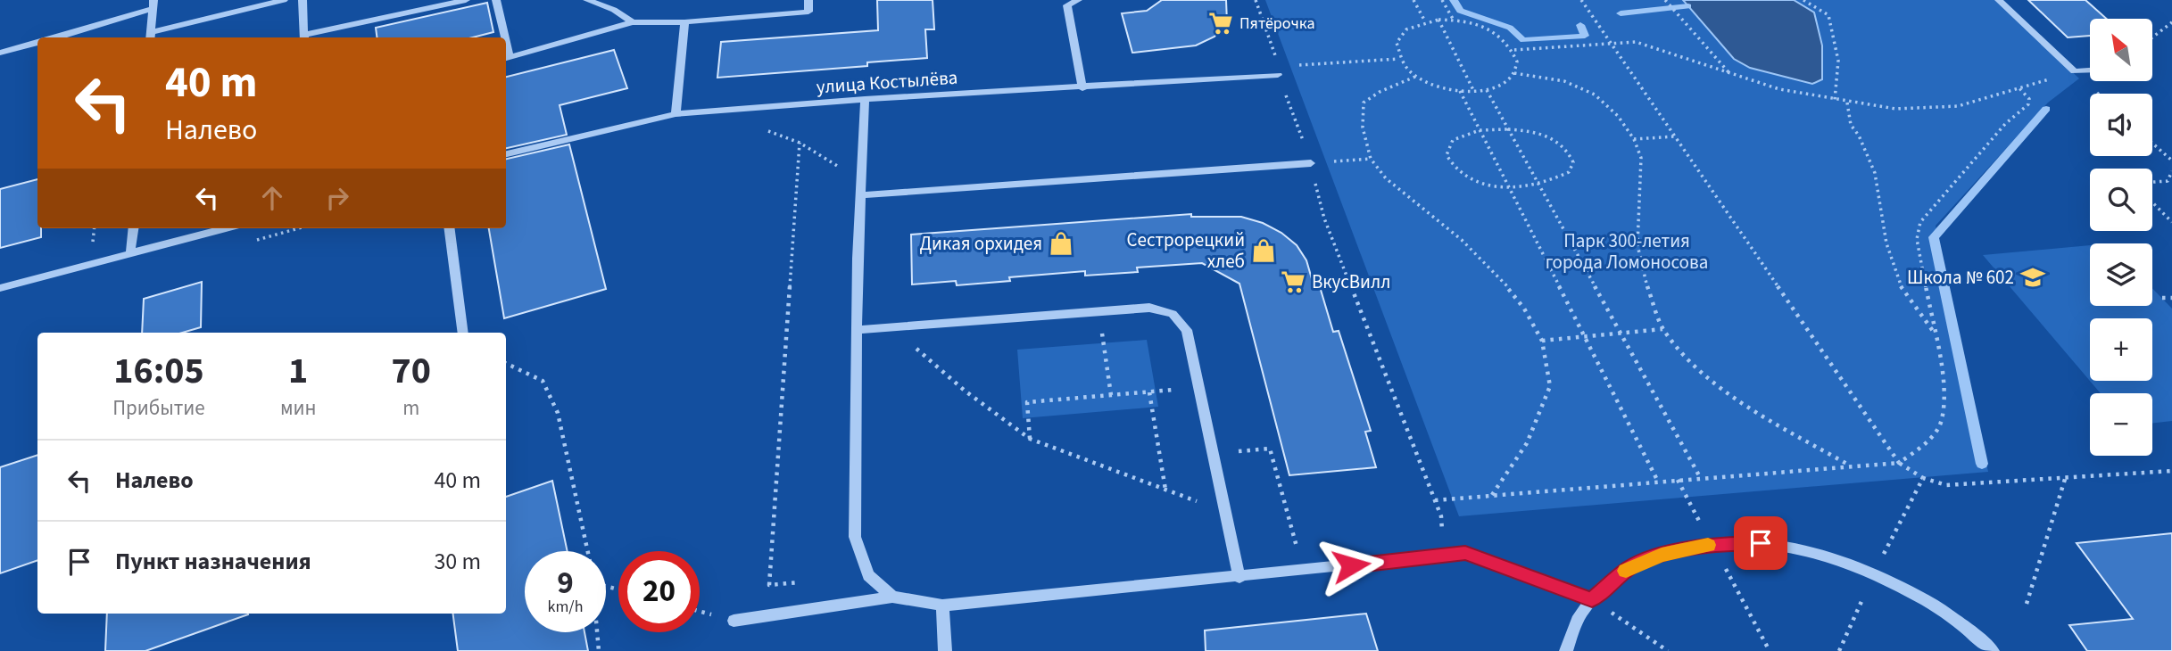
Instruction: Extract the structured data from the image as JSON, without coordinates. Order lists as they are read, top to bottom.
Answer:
{
  "streets": {
    "street": ["улица Костылёва"]
  },
  "parks": ["Парк 300-летия города Ломоносова"],
  "places": {
    "supermarket": ["Пятёрочка", "ВкусВилл"],
    "shop": ["Дикая орхидея", "Сестрорецкий хлеб"],
    "school or university": ["Школа № 602"]
  },
  "north": "top left",
  "page": {
    "map_buttons": ["+", "−"],
    "turn": ["40 m", "Налево"],
    "eta": [
      "16:05",
      "Прибытие",
      "1",
      "мин",
      "70",
      "m"
    ],
    "list": [
      {
        "name": "Налево",
        "value": "40 m"
      },
      {
        "name": "Пункт назначения",
        "value": "30 m"
      }
    ],
    "speed": "9 km/h",
    "limit": "20"
  }
}
